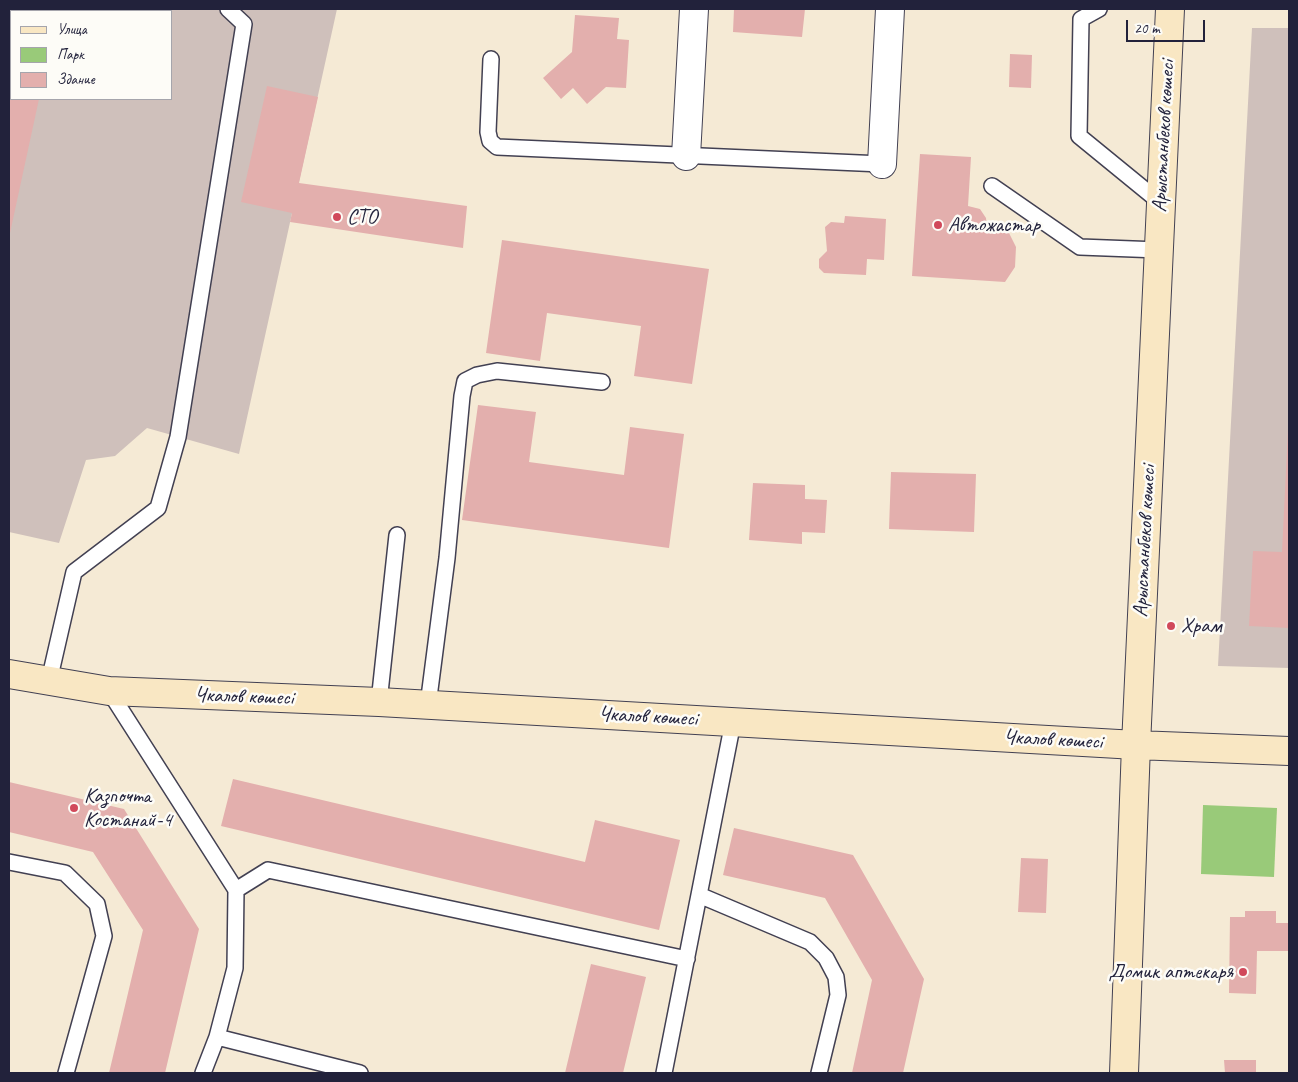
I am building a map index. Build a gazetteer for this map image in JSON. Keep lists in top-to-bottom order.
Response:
{
  "streets": {
    "street": ["Арыстанбеков көшесі", "Чкалов көшесі"]
  },
  "crossings": [
    ["Арыстанбеков көшесі", "Чкалов көшесі"]
  ],
  "places": [
    "СТО",
    "Автожастар",
    "Храм",
    "Казпочта Костанай-4",
    "Домик аптекаря"
  ],
  "legend": ["Улица", "Парк", "Здание"],
  "scale_bar": "20 m"
}
